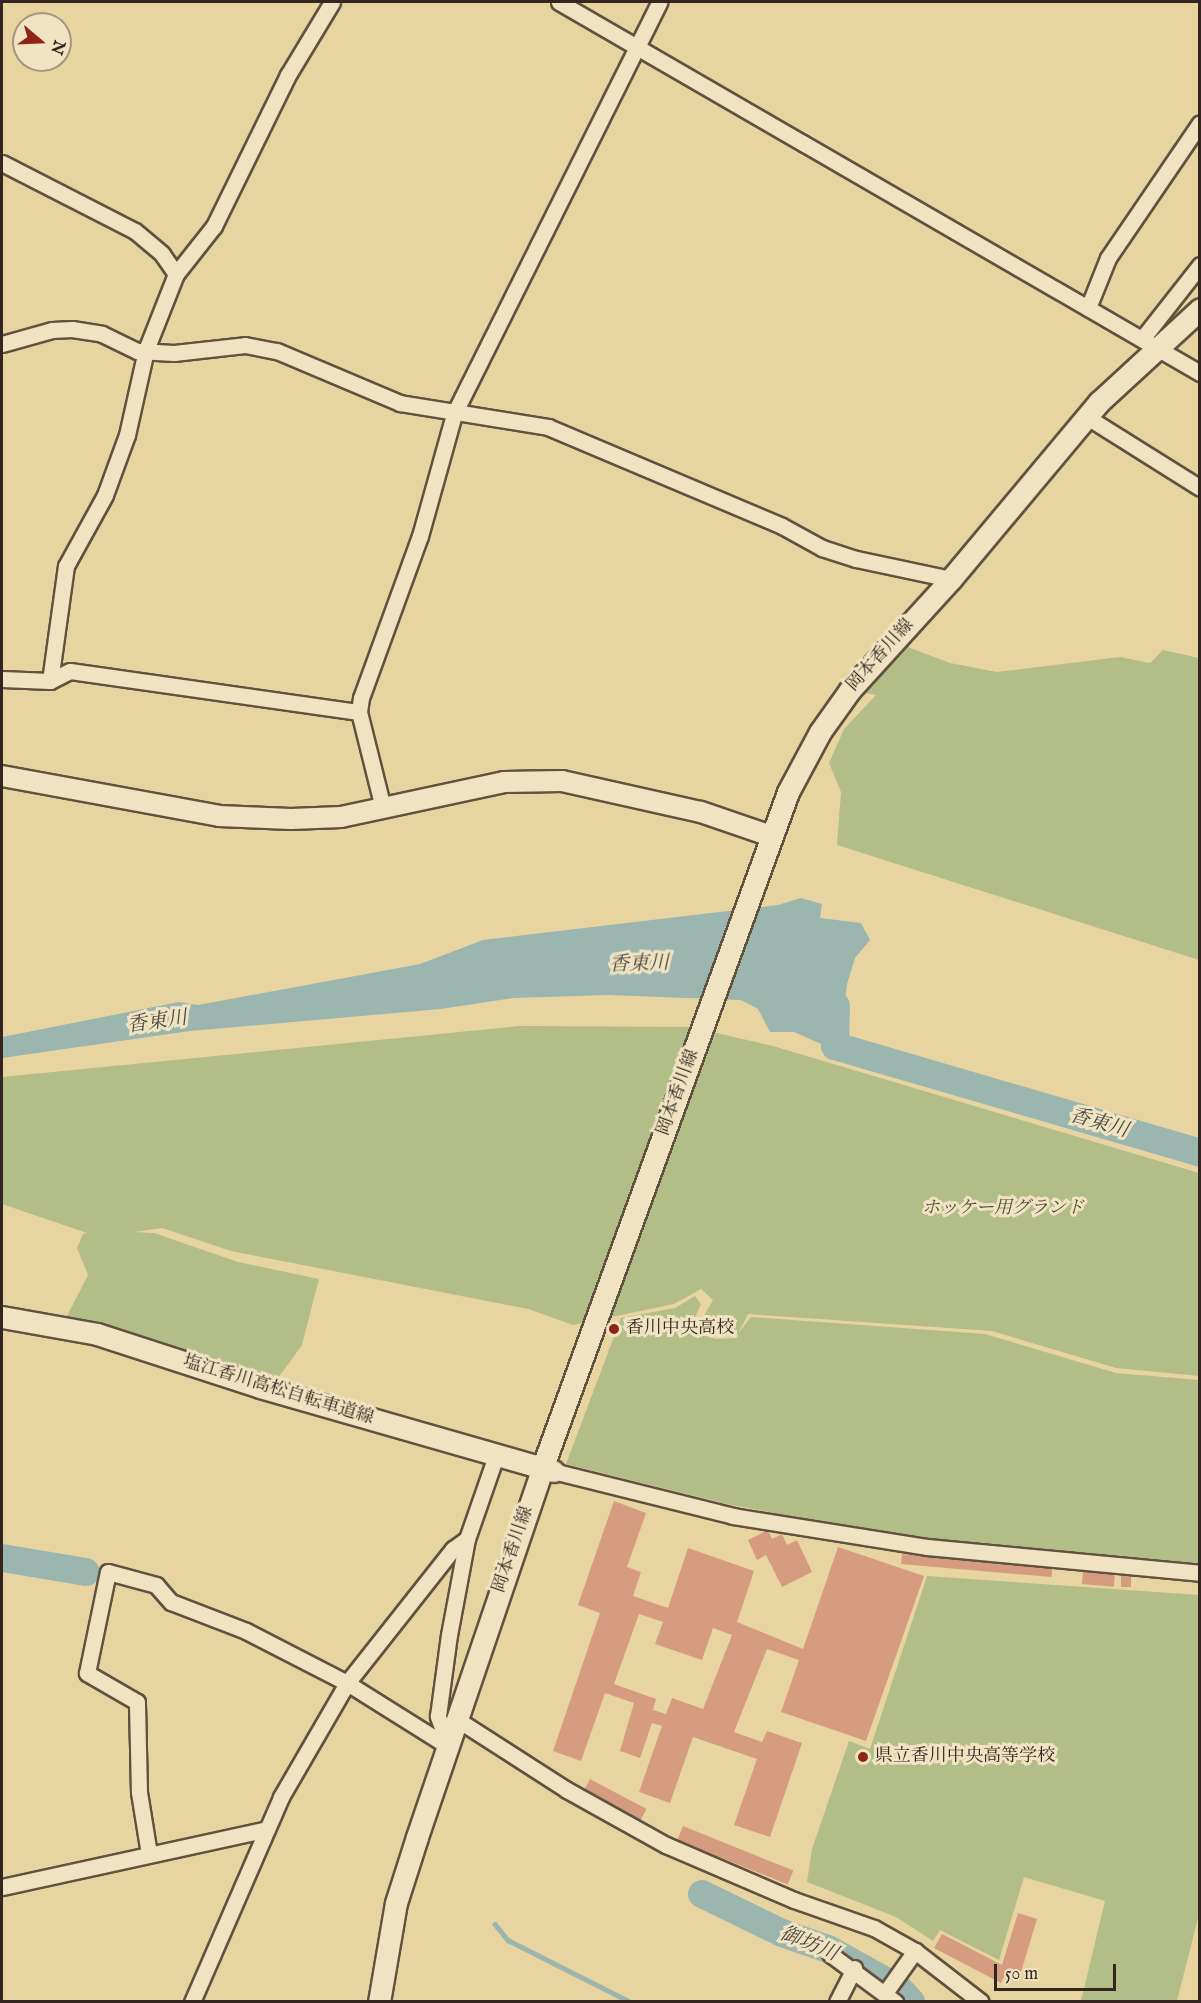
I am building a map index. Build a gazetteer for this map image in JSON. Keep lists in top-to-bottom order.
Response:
{
  "streets": {
    "main road": ["岡本香川線", "塩江香川高松自転車道線"]
  },
  "crossings": [
    ["岡本香川線", "塩江香川高松自転車道線"]
  ],
  "water": ["香東川", "御坊川"],
  "parks": ["ホッケー用グランド"],
  "places": ["香川中央高校", "県立香川中央高等学校"],
  "scale_bar": "50 m",
  "north": "right"
}
